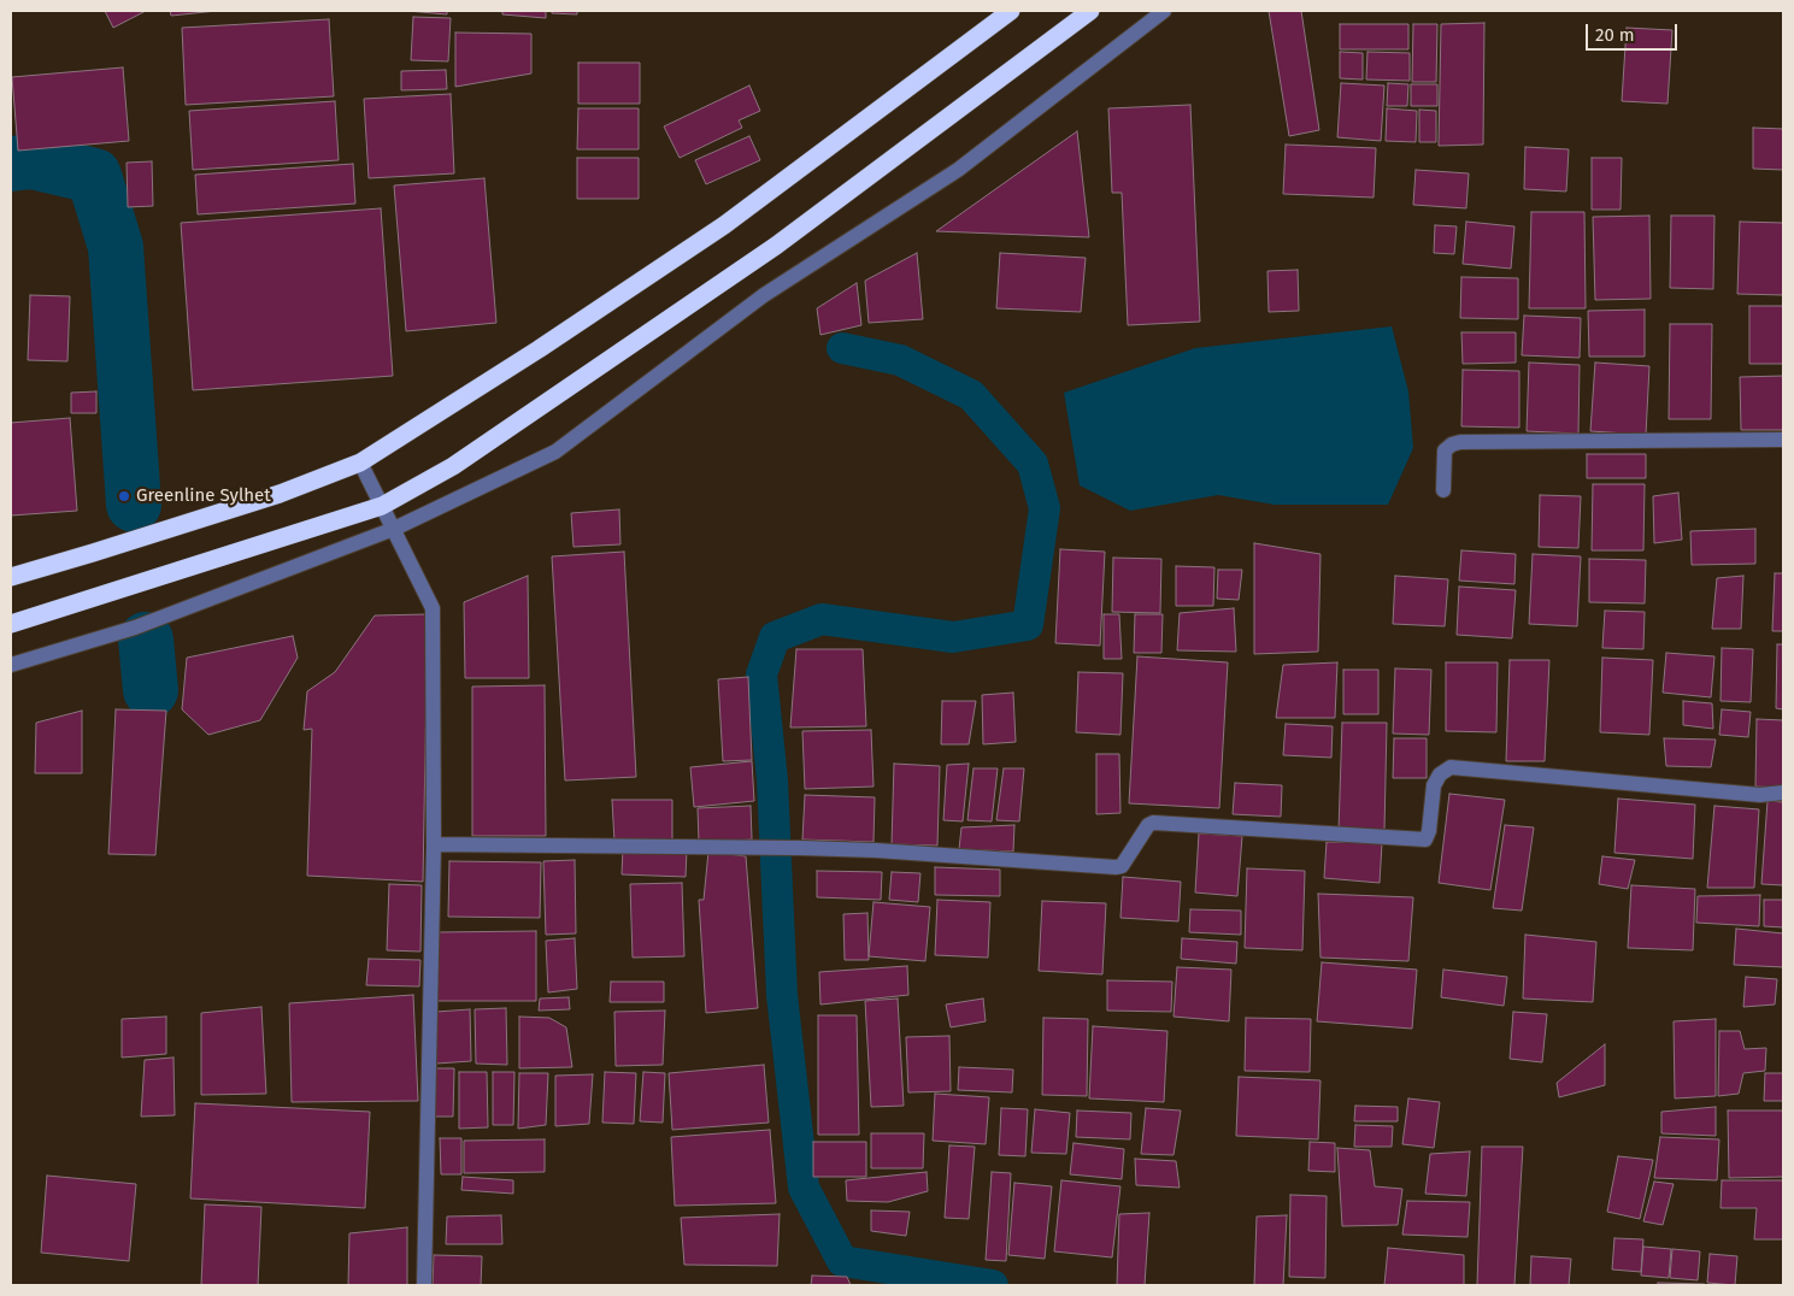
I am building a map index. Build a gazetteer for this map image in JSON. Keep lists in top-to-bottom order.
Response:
{
  "places": ["Greenline Sylhet"],
  "scale_bar": "20 m"
}
